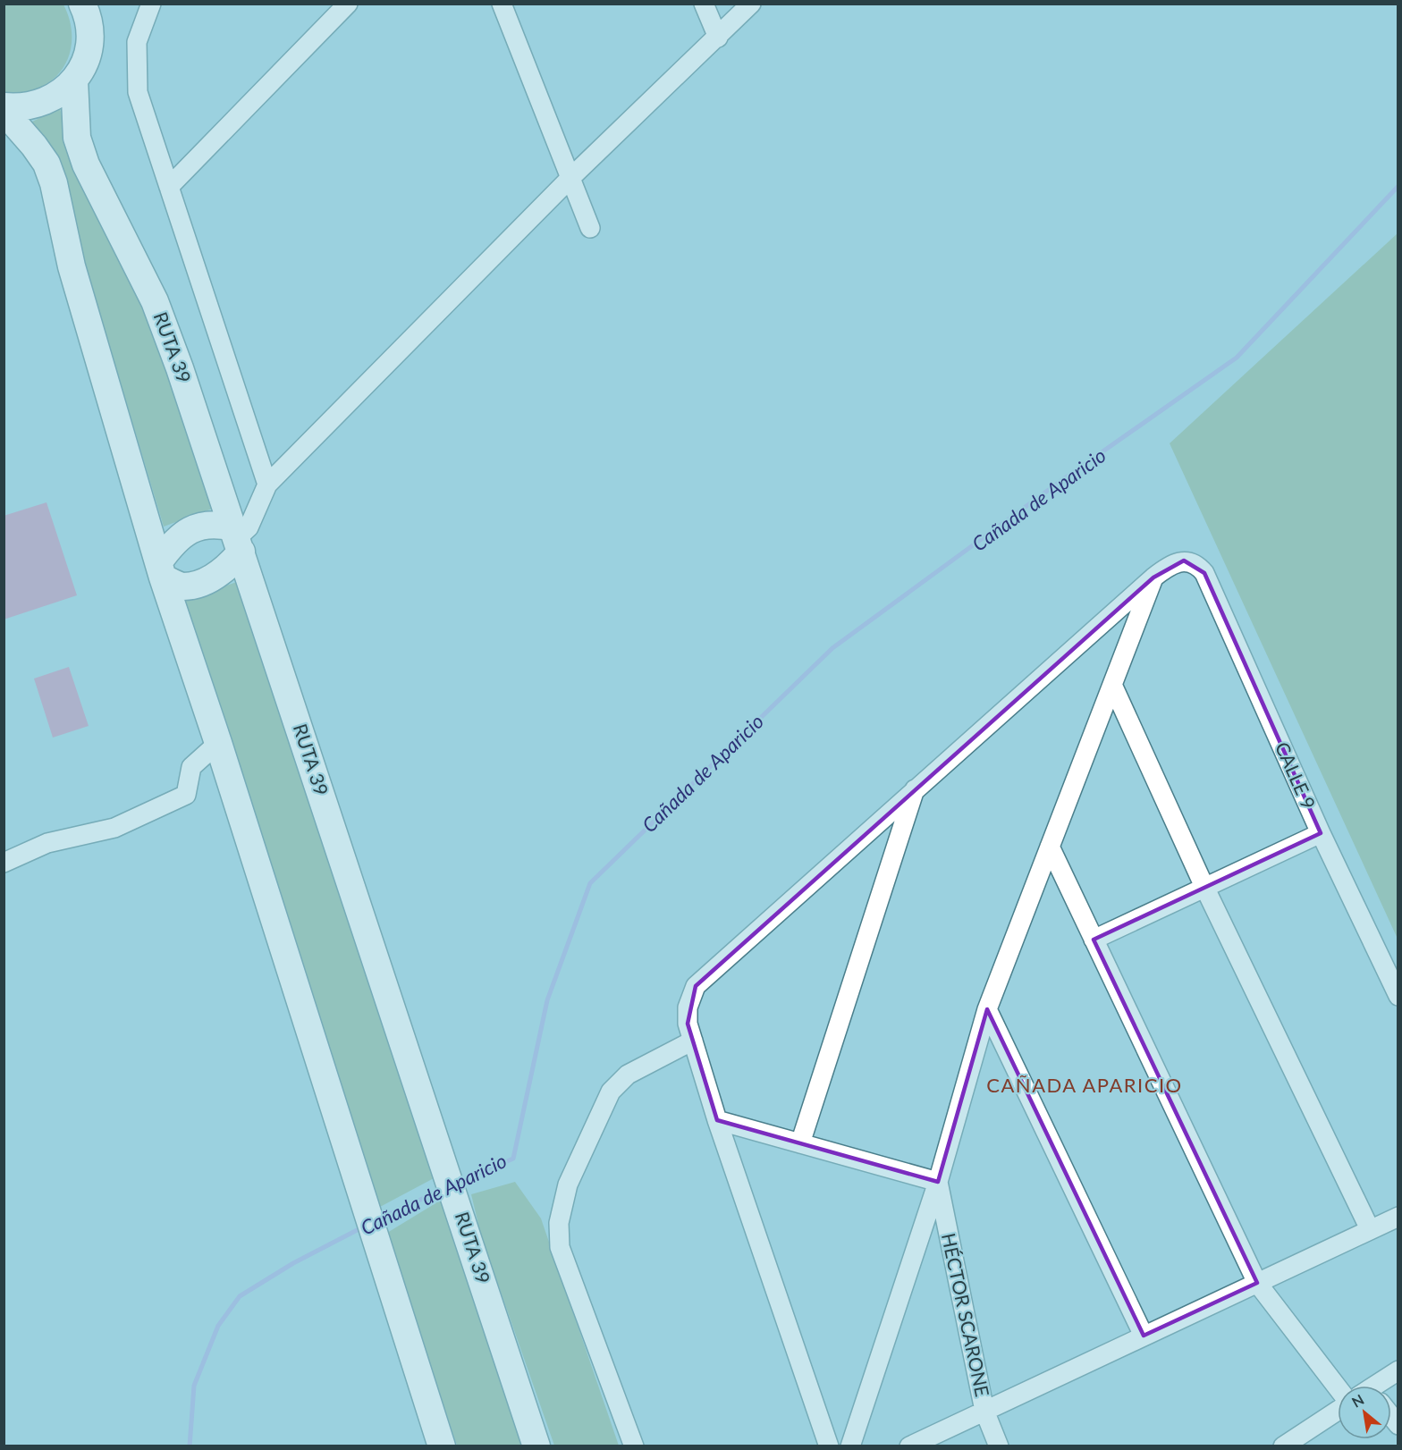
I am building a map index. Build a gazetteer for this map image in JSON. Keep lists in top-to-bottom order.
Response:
{
  "streets": {
    "main road": ["RUTA 39"],
    "street": ["CALLE 9", "HÉCTOR SCARONE"]
  },
  "districts": ["CAÑADA APARICIO"],
  "water": ["Cañada de Aparicio"],
  "north": "top left"
}
